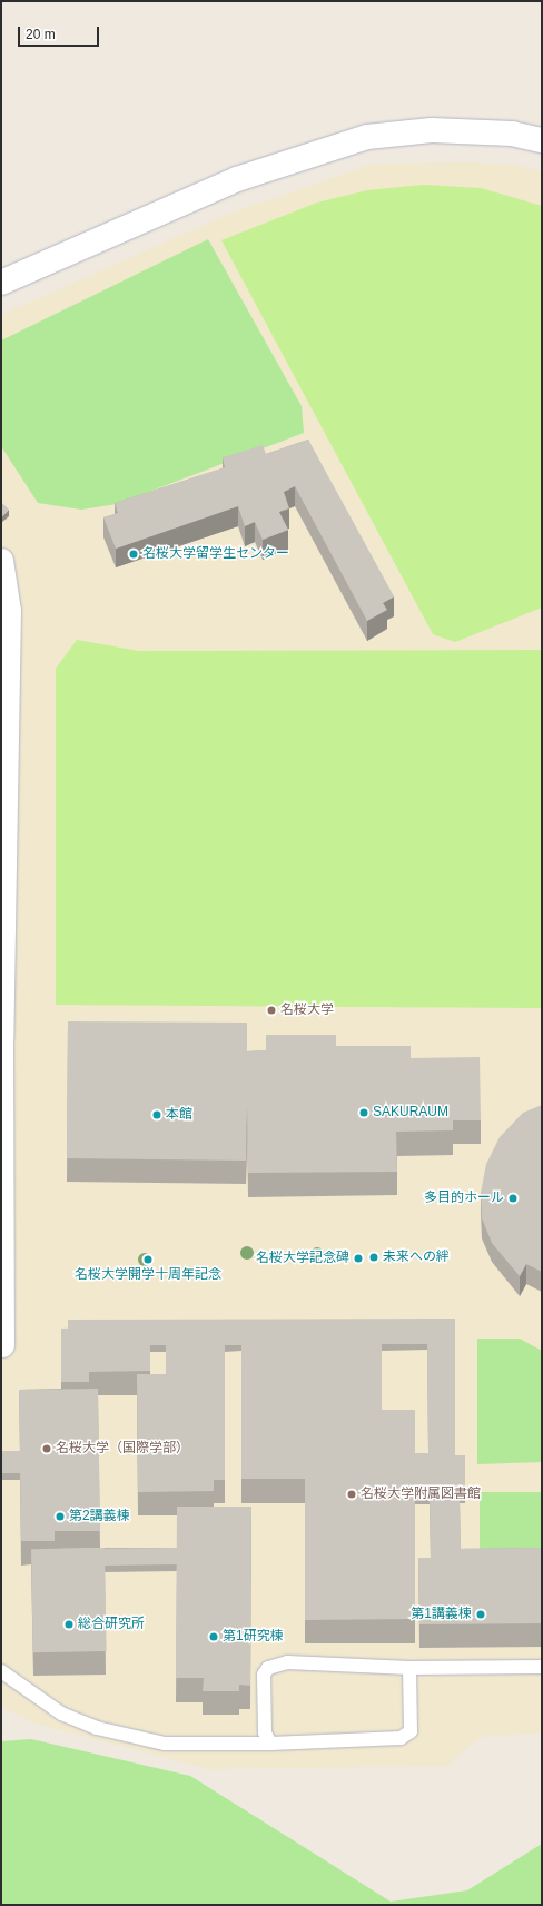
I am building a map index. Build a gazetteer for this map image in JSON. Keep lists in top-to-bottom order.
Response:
{
  "places": [
    "名桜大学留学生センター",
    "名桜大学",
    "SAKURAUM",
    "本館",
    "多目的ホール",
    "未来への絆",
    "名桜大学記念碑",
    "名桜大学開学十周年記念",
    "名桜大学（国際学部）",
    "名桜大学附属図書館",
    "第2講義棟",
    "第1講義棟",
    "総合研究所",
    "第1研究棟"
  ],
  "scale_bar": "20 m"
}
